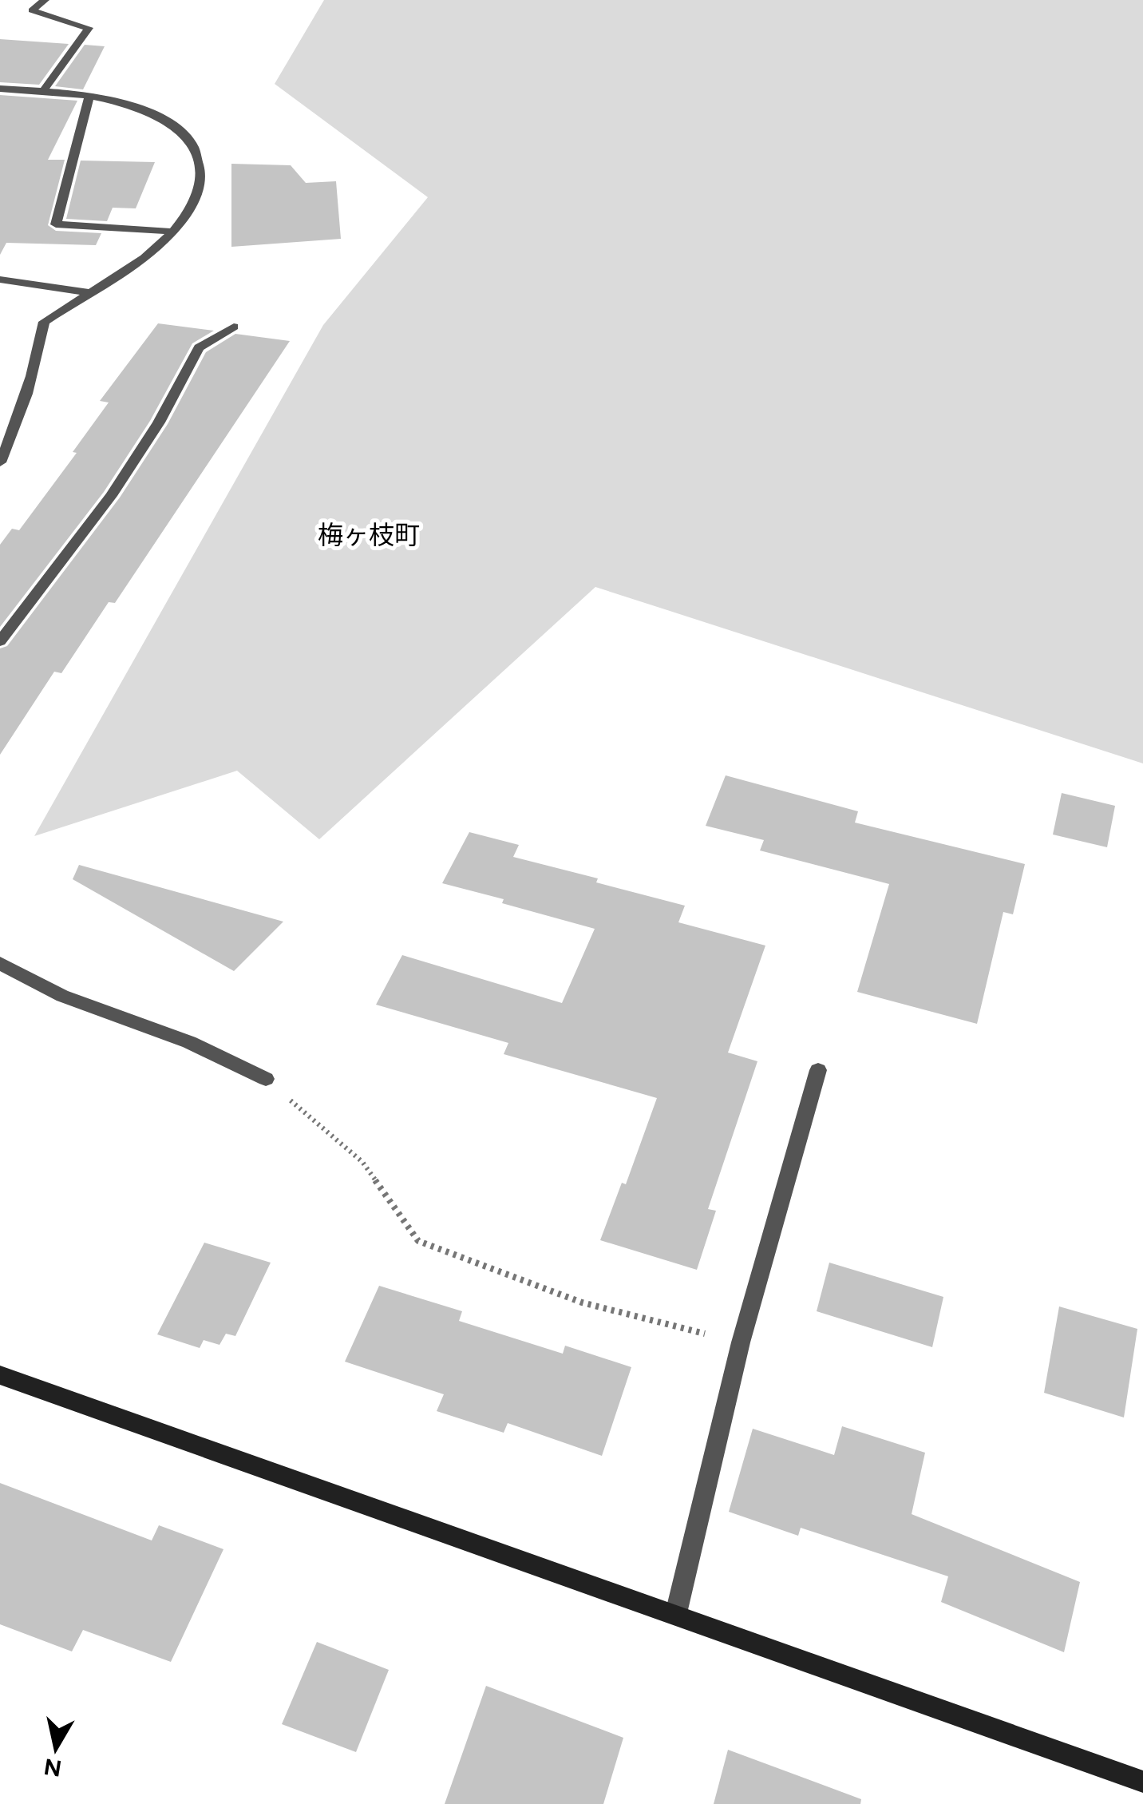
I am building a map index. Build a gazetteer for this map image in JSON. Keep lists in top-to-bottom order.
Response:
{
  "districts": ["梅ヶ枝町"],
  "north": "bottom"
}
